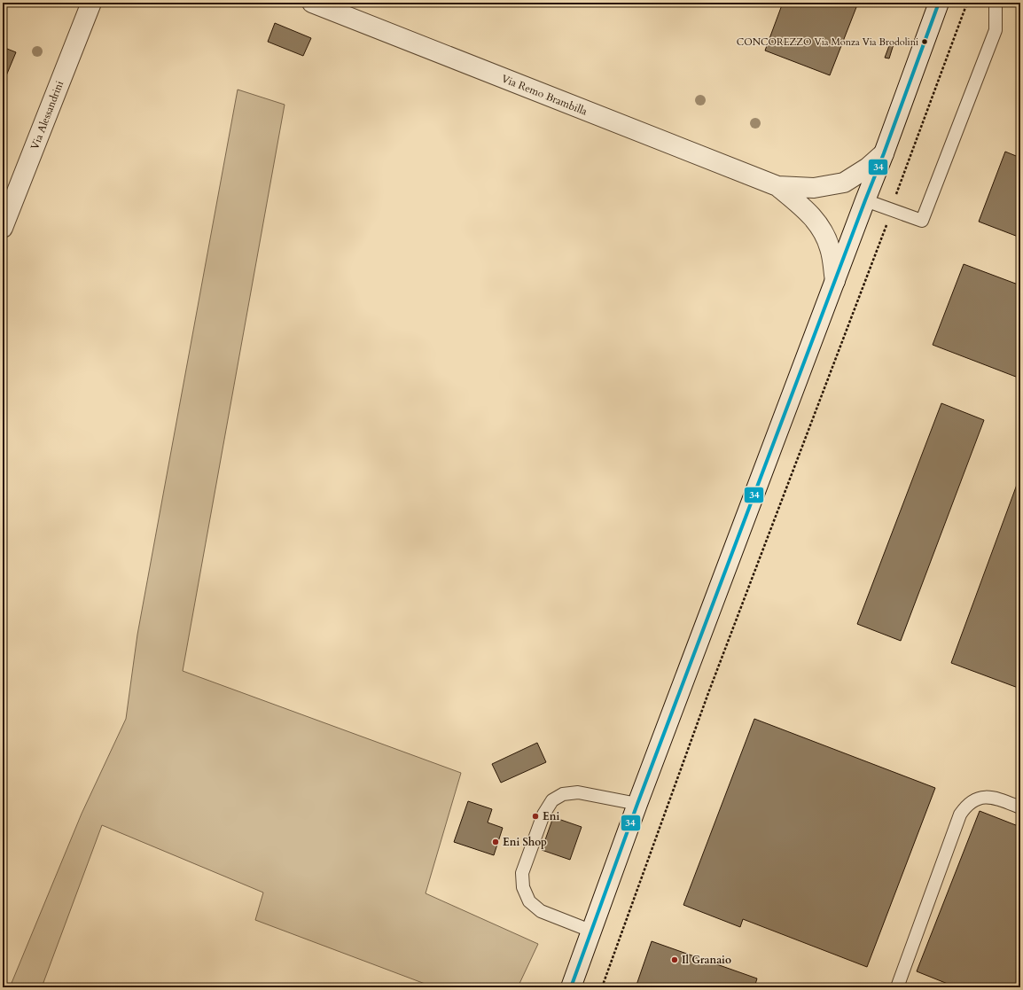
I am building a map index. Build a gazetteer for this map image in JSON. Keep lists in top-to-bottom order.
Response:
{
  "streets": {
    "main road": ["Via Remo Brambilla", "Via Alessandrini"]
  },
  "places": [
    "CONCOREZZO Via Monza Via Brodolini",
    "Eni",
    "Eni Shop",
    "Il Granaio"
  ],
  "lines": ["transit line 34"]
}
